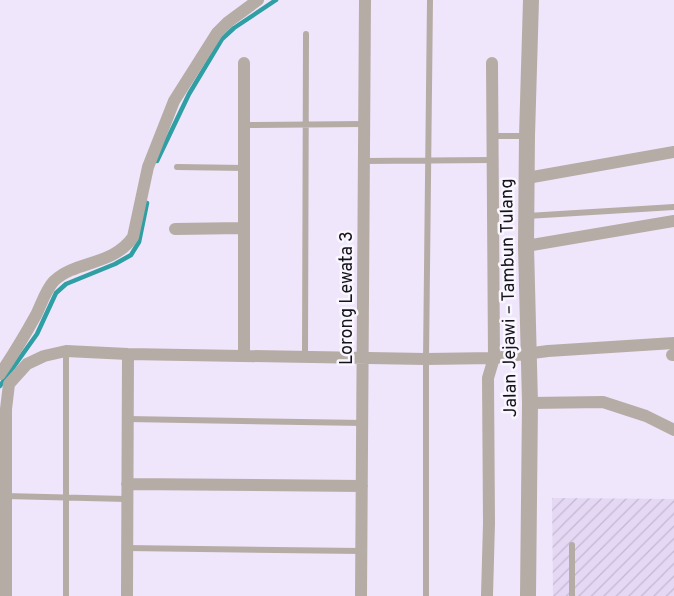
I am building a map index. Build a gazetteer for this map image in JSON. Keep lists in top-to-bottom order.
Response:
{
  "streets": {
    "street": ["Lorong Lewata 3", "Jalan Jejawi – Tambun Tulang"]
  }
}
